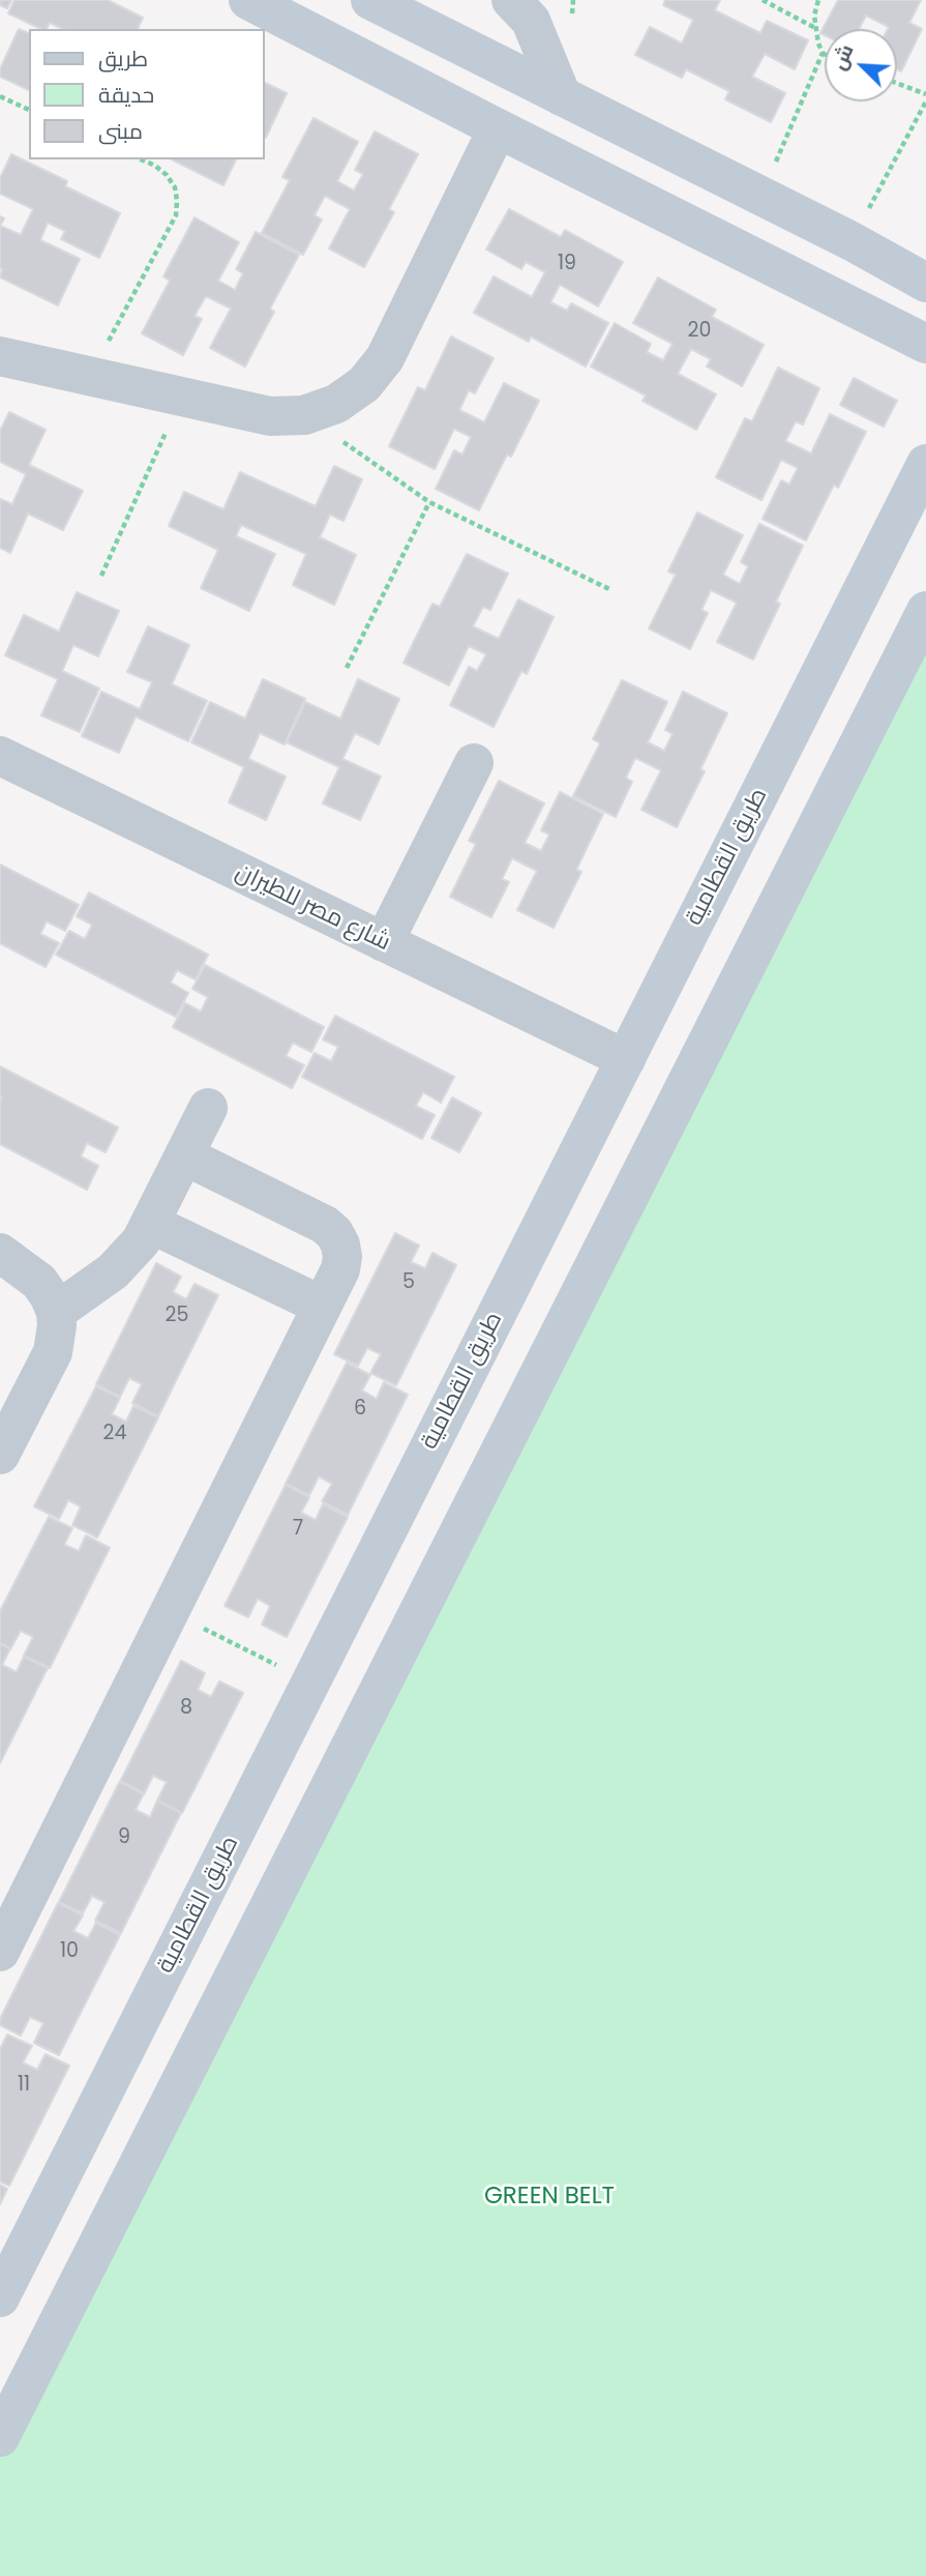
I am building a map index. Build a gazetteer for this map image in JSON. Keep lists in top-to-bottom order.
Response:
{
  "streets": {
    "street": ["طريق القطامية", "شارع مصر للطيران"]
  },
  "crossings": [
    ["طريق القطامية", "شارع مصر للطيران"]
  ],
  "parks": ["GREEN BELT"],
  "house_numbers": [
    "19",
    "20",
    "5",
    "25",
    "6",
    "24",
    "7",
    "8",
    "9",
    "10",
    "11"
  ],
  "legend": ["طريق", "حديقة", "مبنى"],
  "north": "top left"
}
